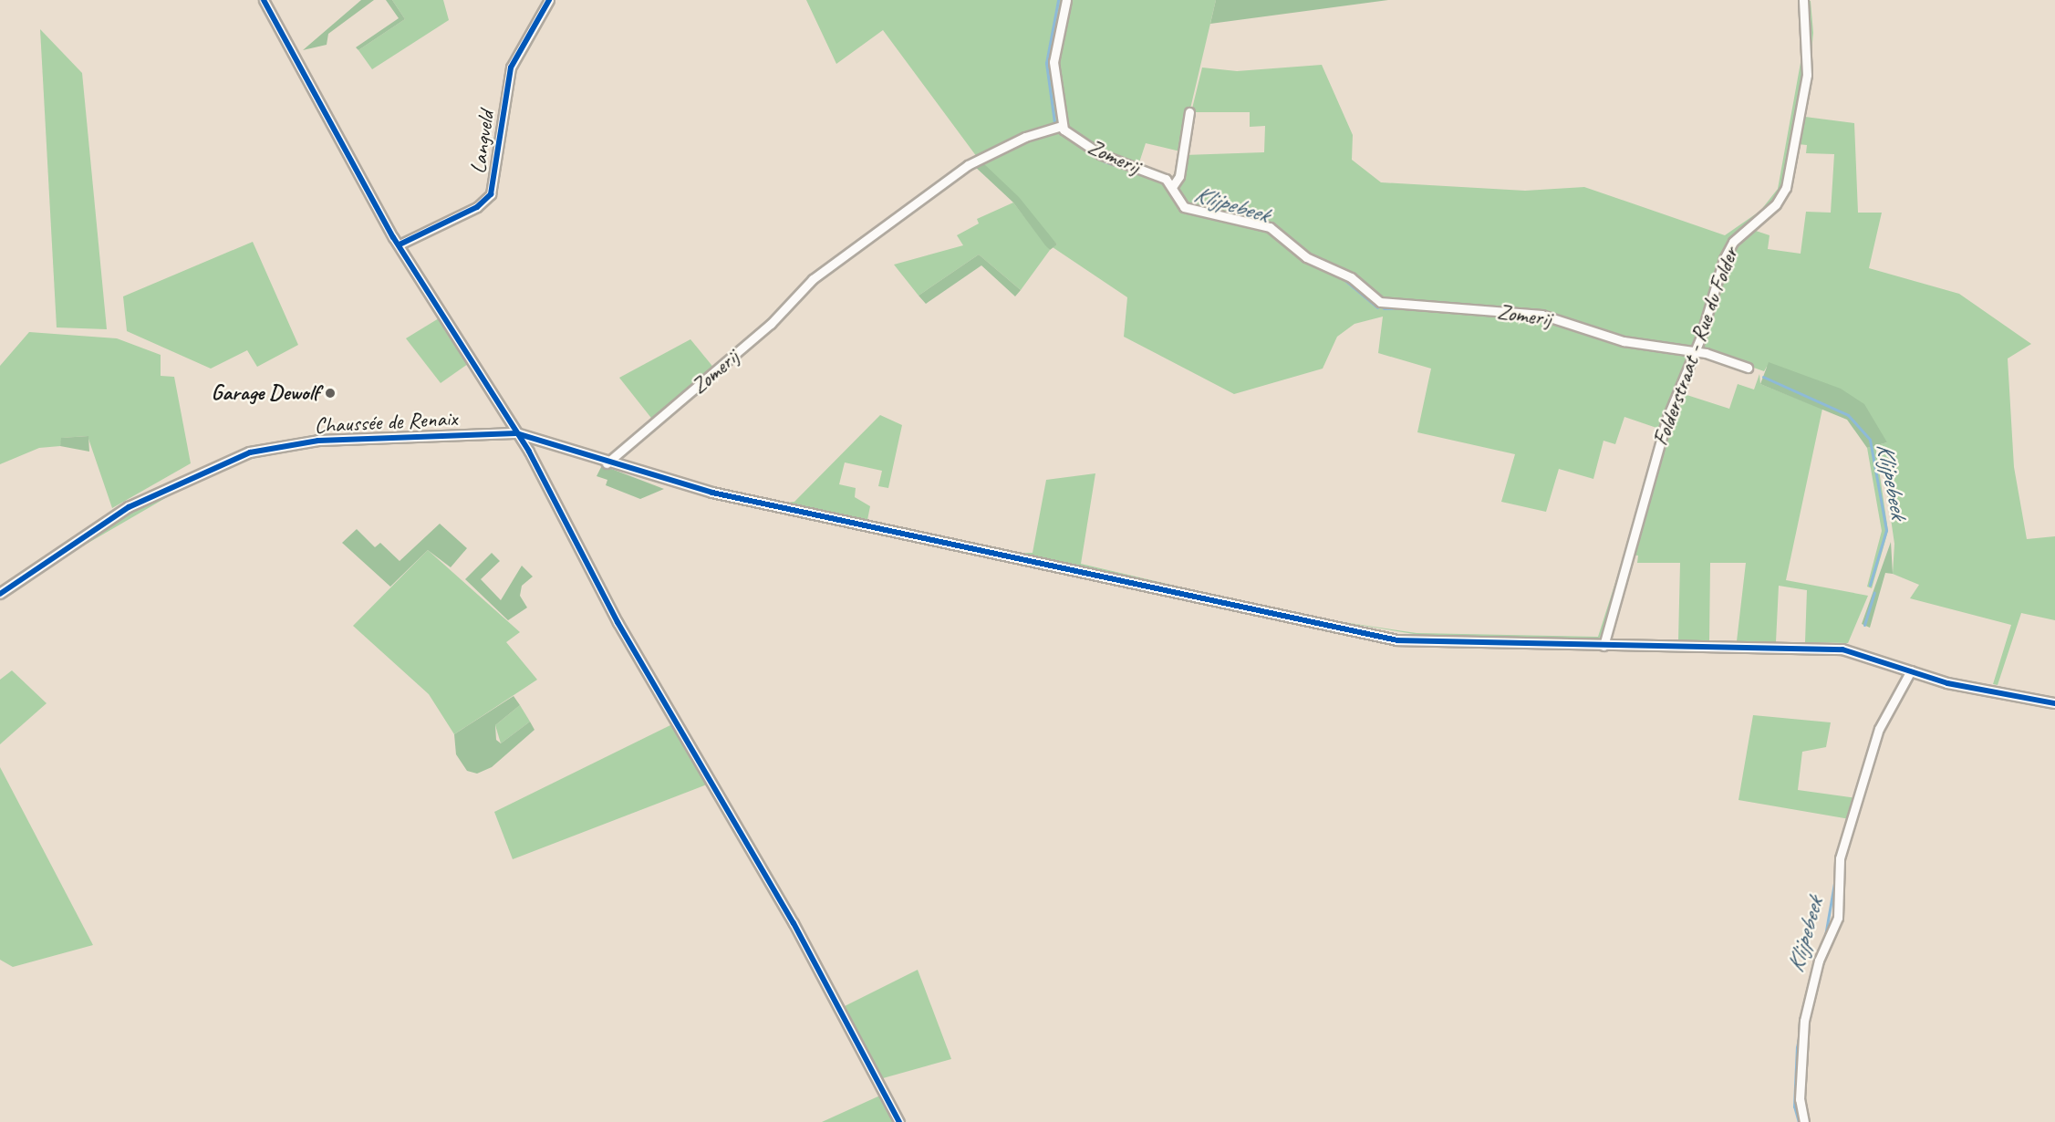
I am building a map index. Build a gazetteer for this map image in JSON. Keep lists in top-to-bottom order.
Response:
{
  "streets": {
    "street": [
      "Langveld",
      "Zomerij",
      "Folderstraat - Rue du Folder",
      "Chaussée de Renaix"
    ]
  },
  "crossings": [
    ["Zomerij", "Folderstraat - Rue du Folder"],
    ["Zomerij", "Chaussée de Renaix"],
    ["Folderstraat - Rue du Folder", "Chaussée de Renaix"]
  ],
  "water": ["Klijpebeek"],
  "places": ["Garage Dewolf"]
}
